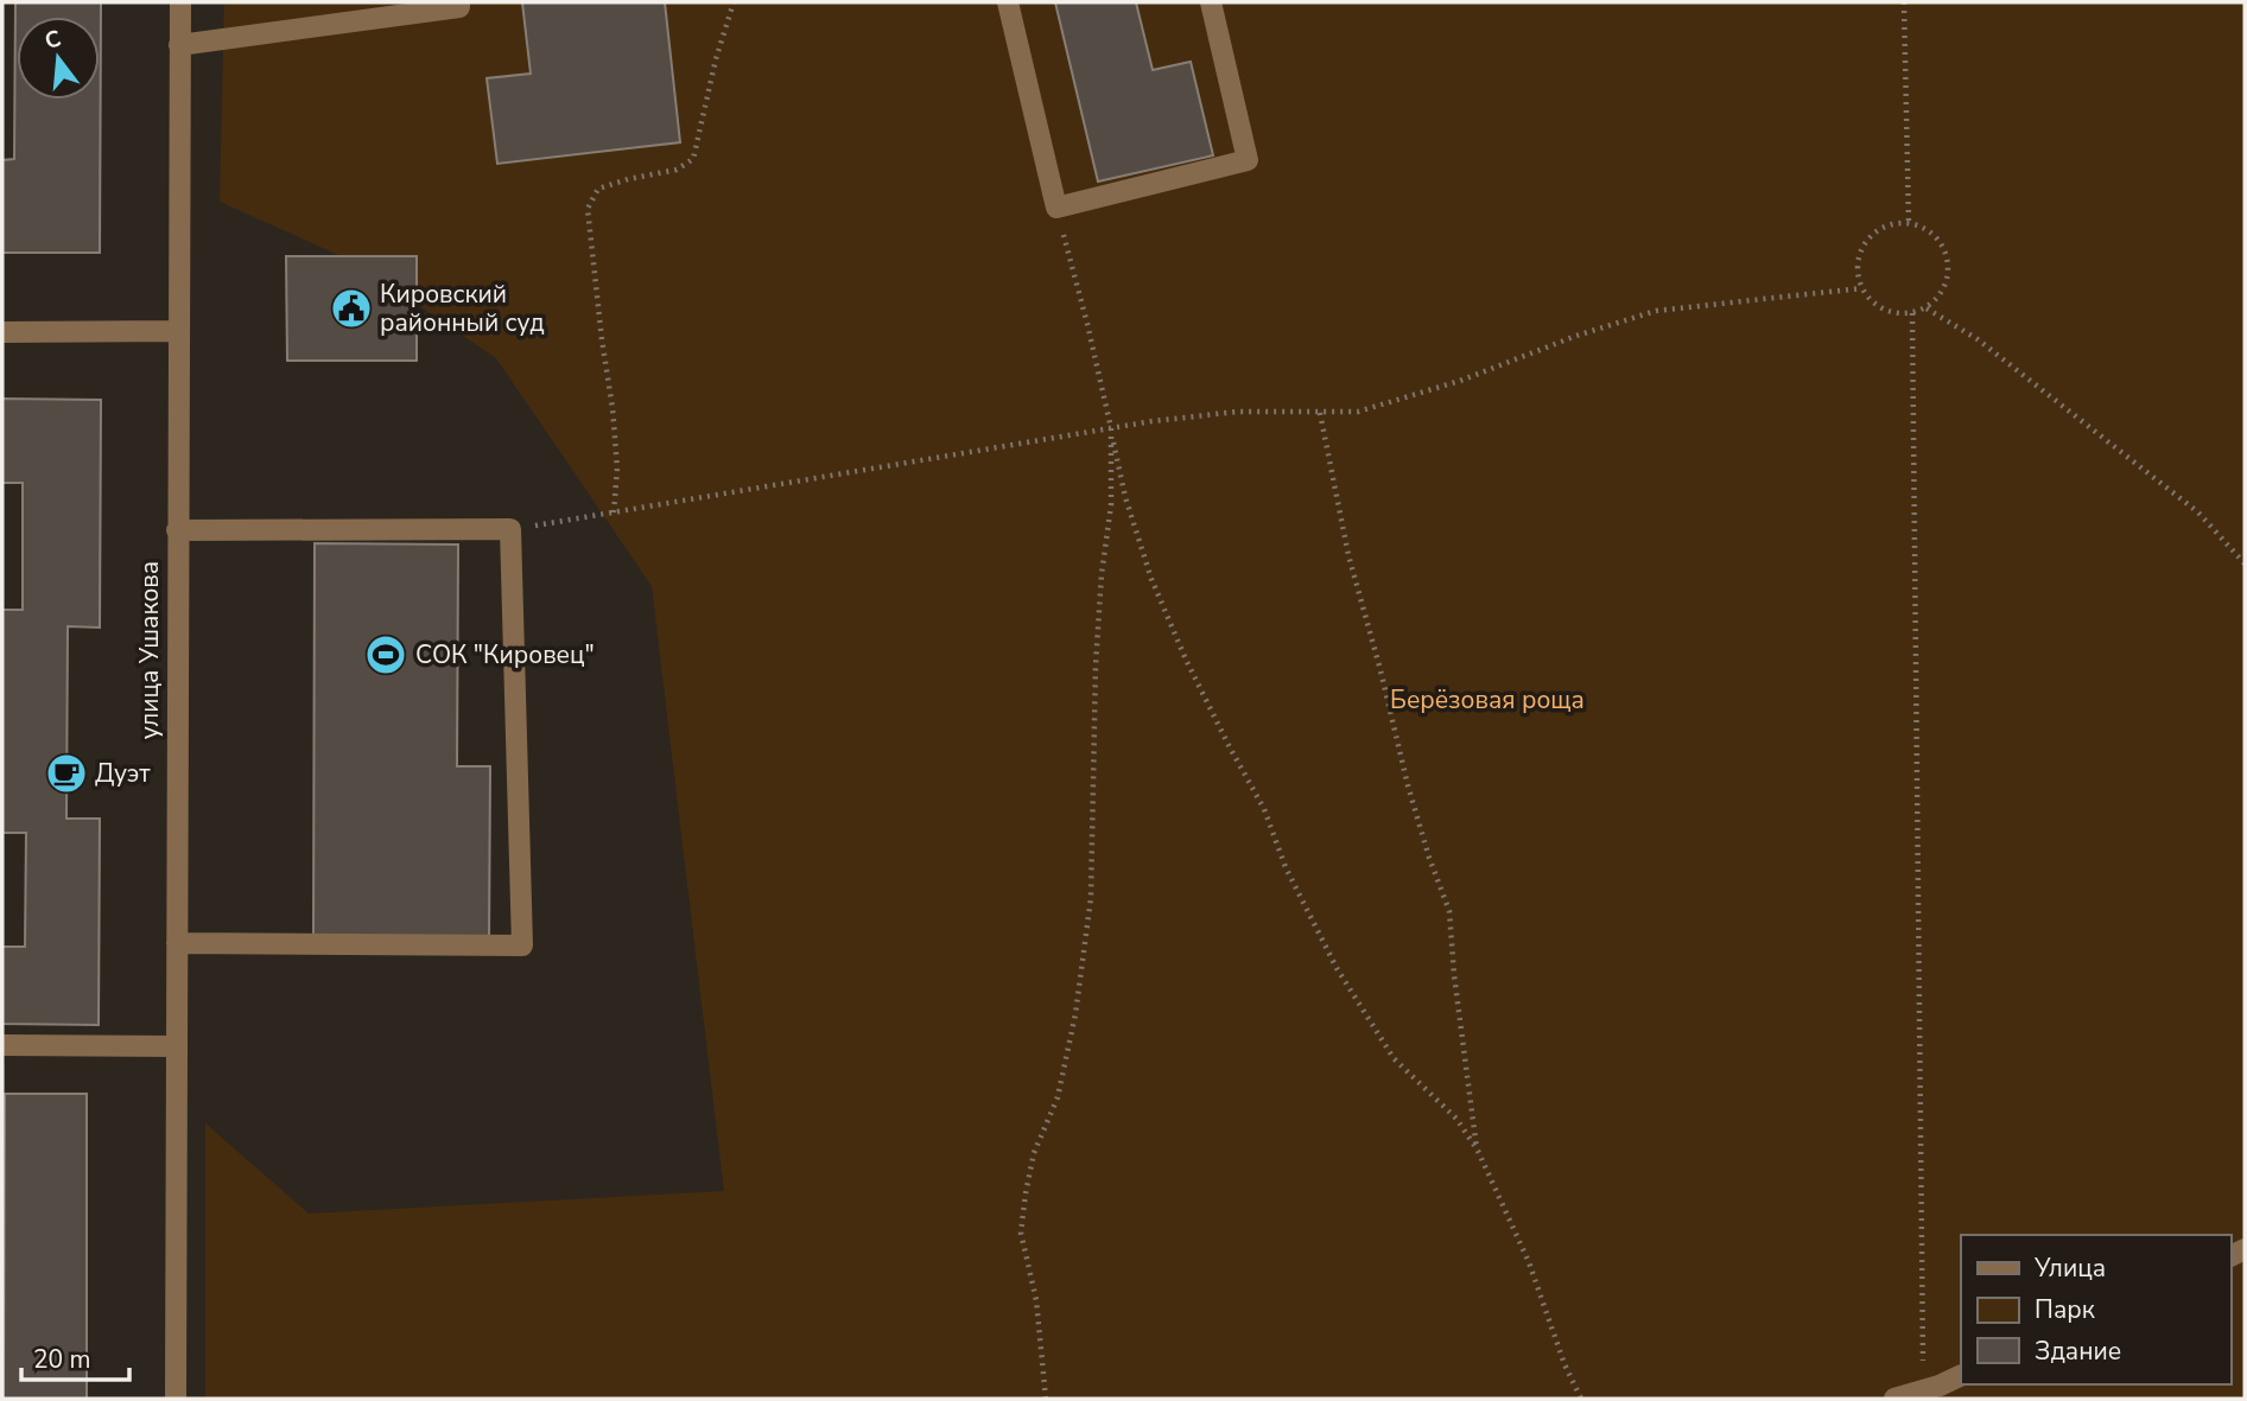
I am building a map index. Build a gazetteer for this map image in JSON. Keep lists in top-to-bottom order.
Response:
{
  "streets": {
    "street": ["улица Ушакова"]
  },
  "parks": ["Берёзовая роща"],
  "places": {
    "public building": ["Кировский районный суд"],
    "sports": ["СОК \"Кировец\""],
    "cafe": ["Дуэт"]
  },
  "legend": ["Улица", "Парк", "Здание"],
  "scale_bar": "20 m",
  "north": "top"
}
